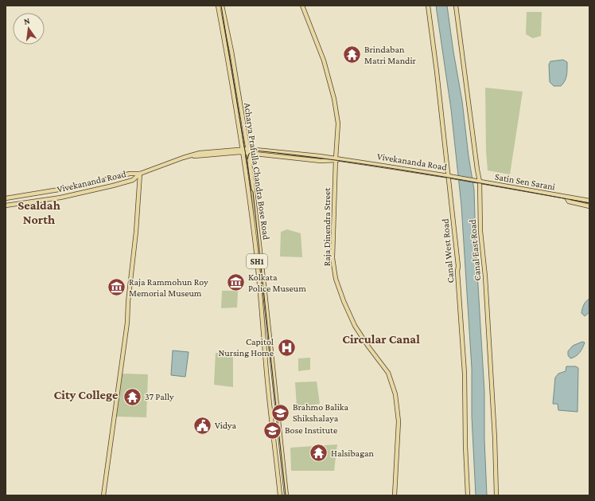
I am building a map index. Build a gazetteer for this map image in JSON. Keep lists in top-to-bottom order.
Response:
{
  "streets": {
    "main road": [
      "Vivekananda Road",
      "Acharya Prafulla Chandra Bose Road",
      "Satin Sen Sarani",
      "Raja Dinendra Street",
      "Canal East Road",
      "Canal West Road",
      "SH1"
    ]
  },
  "crossings": [
    ["Vivekananda Road", "Acharya Prafulla Chandra Bose Road"],
    ["Vivekananda Road", "Satin Sen Sarani"],
    ["Vivekananda Road", "Raja Dinendra Street"],
    ["Vivekananda Road", "Canal East Road"],
    ["Vivekananda Road", "Canal West Road"],
    ["Satin Sen Sarani", "Canal East Road"]
  ],
  "districts": ["Sealdah North", "Circular Canal", "City College"],
  "places": {
    "temple": ["Brindaban Matri Mandir", "37 Pally", "Halsibagan"],
    "museum": ["Kolkata Police Museum", "Raja Rammohun Roy Memorial Museum"],
    "hospital": ["Capitol Nursing Home"],
    "school or university": ["Brahmo Balika Shikshalaya", "Bose Institute"],
    "public building": ["Vidya"]
  },
  "north": "top"
}
